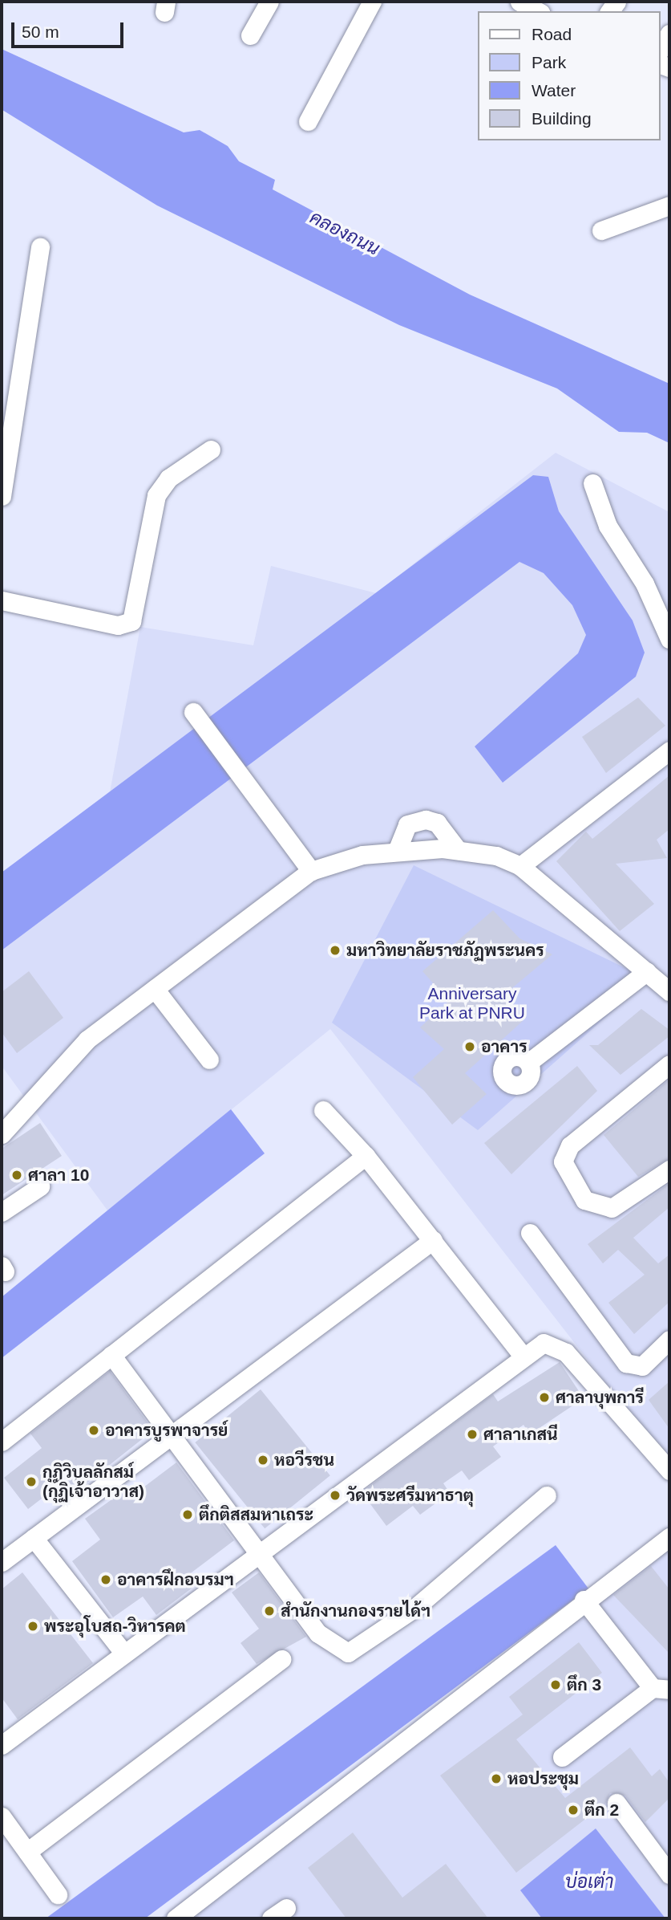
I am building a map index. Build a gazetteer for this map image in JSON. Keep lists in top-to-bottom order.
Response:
{
  "water": ["คลองถนน", "บ่อเต่า"],
  "parks": ["Anniversary Park at PNRU"],
  "places": [
    "มหาวิทยาลัยราชภัฏพระนคร",
    "อาคาร",
    "ศาลา 10",
    "ศาลาบุพการี",
    "อาคารบูรพาจารย์",
    "ศาลาเกสนี",
    "หอวีรชน",
    "กุฏิวิบูลลักสม์ (กุฏิเจ้าอาวาส)",
    "วัดพระศรีมหาธาตุ",
    "ตึกติสสมหาเถระ",
    "อาคารฝึกอบรมฯ",
    "สำนักงานกองรายได้ฯ",
    "พระอุโบสถ-วิหารคต",
    "ตึก 3",
    "หอประชุม",
    "ตึก 2"
  ],
  "legend": [
    "Road",
    "Park",
    "Water",
    "Building"
  ],
  "scale_bar": "50 m"
}
